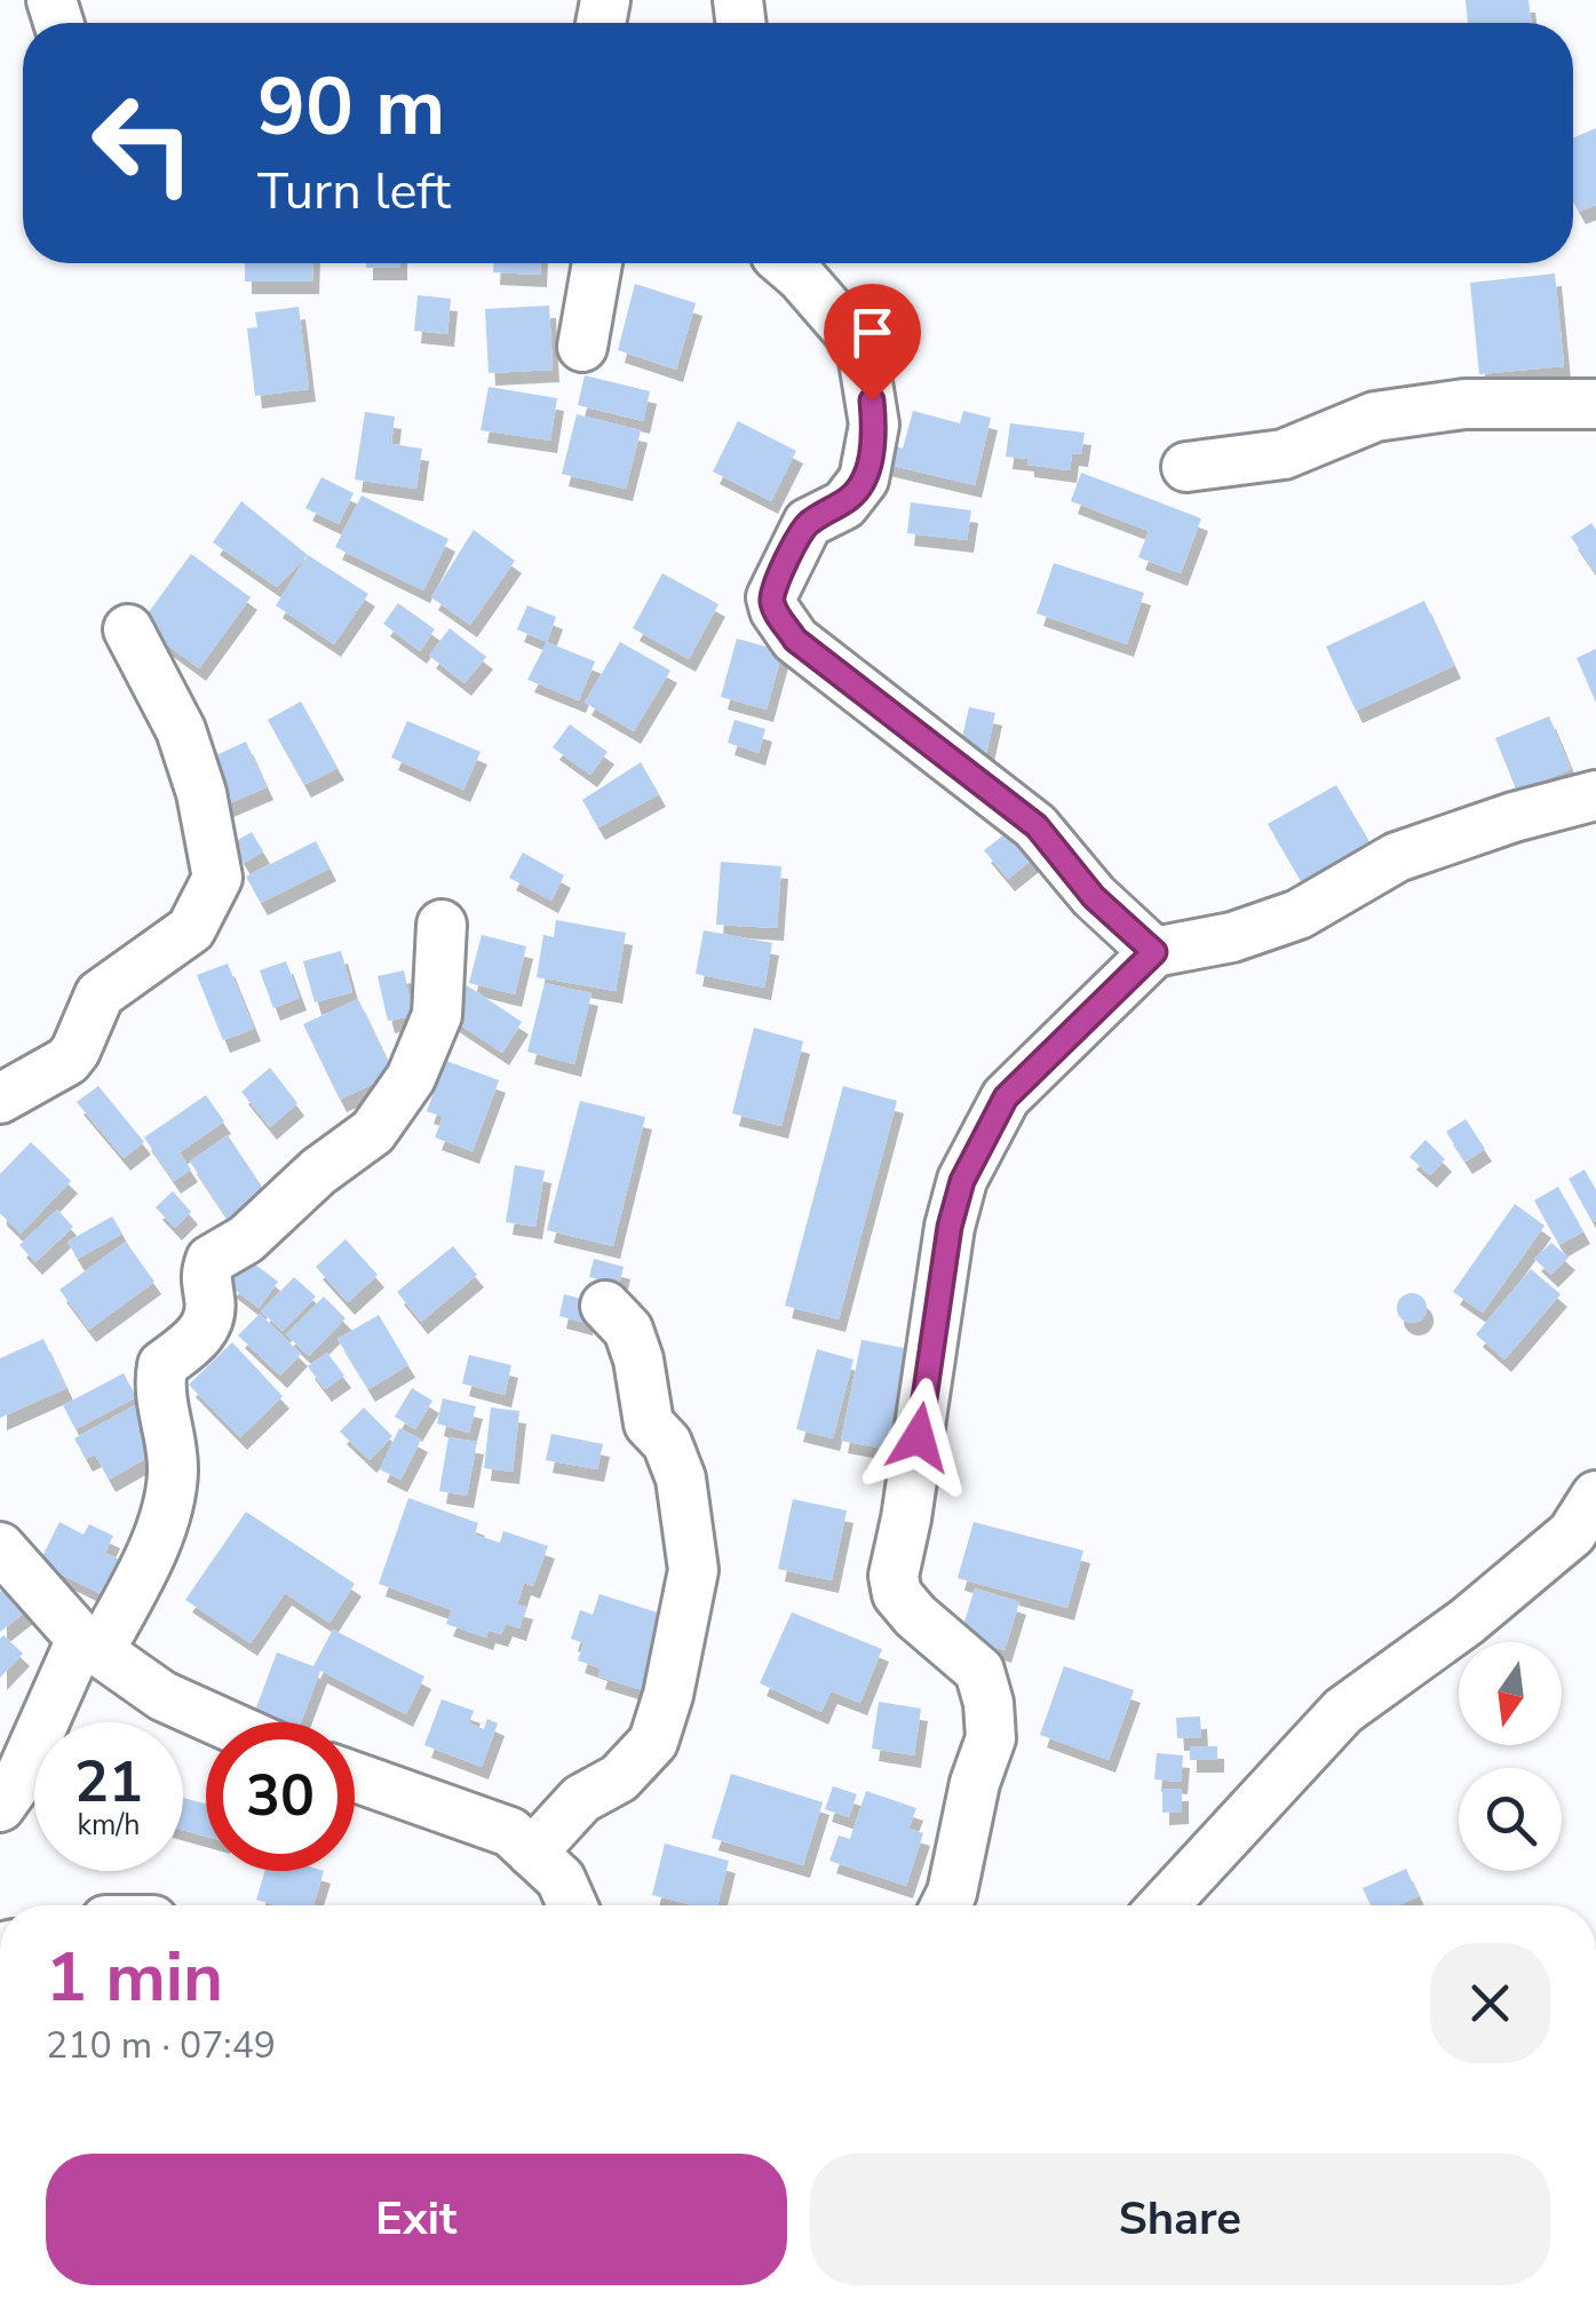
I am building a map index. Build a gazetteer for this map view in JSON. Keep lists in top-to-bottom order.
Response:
{
  "north": "bottom",
  "page": {
    "turn": ["90 m", "Turn left"],
    "speed": "21 km/h",
    "limit": "30",
    "heading": ["1 min", "210 m · 07:49"],
    "buttons": ["Exit", "Share"]
  }
}
